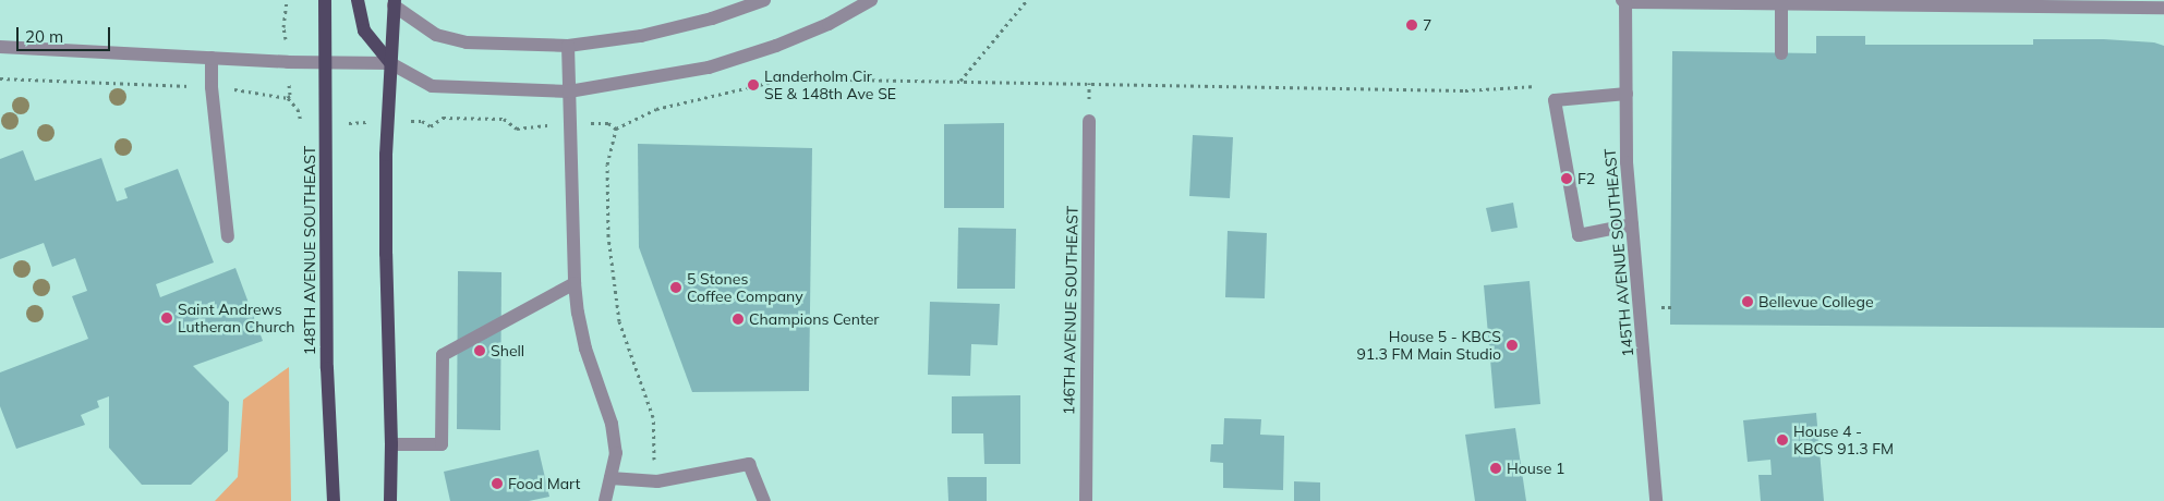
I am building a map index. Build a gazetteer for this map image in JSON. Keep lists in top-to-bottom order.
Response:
{
  "streets": {
    "main road": ["148TH AVENUE SOUTHEAST"],
    "street": ["145TH AVENUE SOUTHEAST", "146TH AVENUE SOUTHEAST"]
  },
  "places": [
    "7",
    "Landerholm Cir SE & 148th Ave SE",
    "F2",
    "5 Stones Coffee Company",
    "Bellevue College",
    "Saint Andrews Lutheran Church",
    "Champions Center",
    "House 5 - KBCS 91.3 FM Main Studio",
    "Shell",
    "House 4 - KBCS 91.3 FM",
    "House 1",
    "Food Mart"
  ],
  "scale_bar": "20 m"
}
